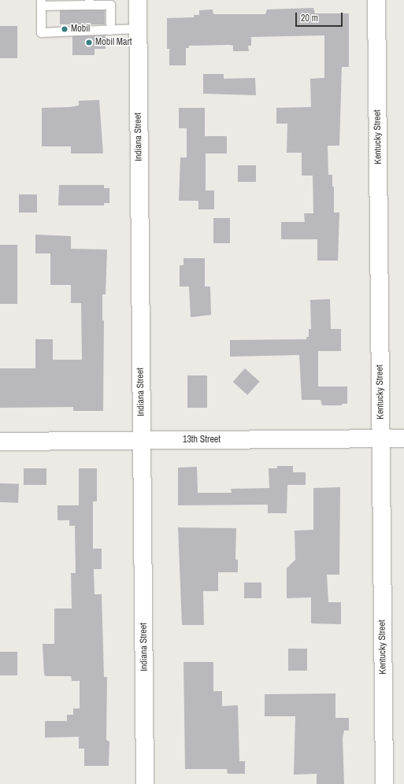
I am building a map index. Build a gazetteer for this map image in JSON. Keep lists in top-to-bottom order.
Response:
{
  "streets": {
    "street": ["Indiana Street", "Kentucky Street", "13th Street"]
  },
  "crossings": [
    ["Indiana Street", "13th Street"],
    ["Kentucky Street", "13th Street"]
  ],
  "places": ["Mobil", "Mobil Mart"],
  "scale_bar": "20 m"
}
